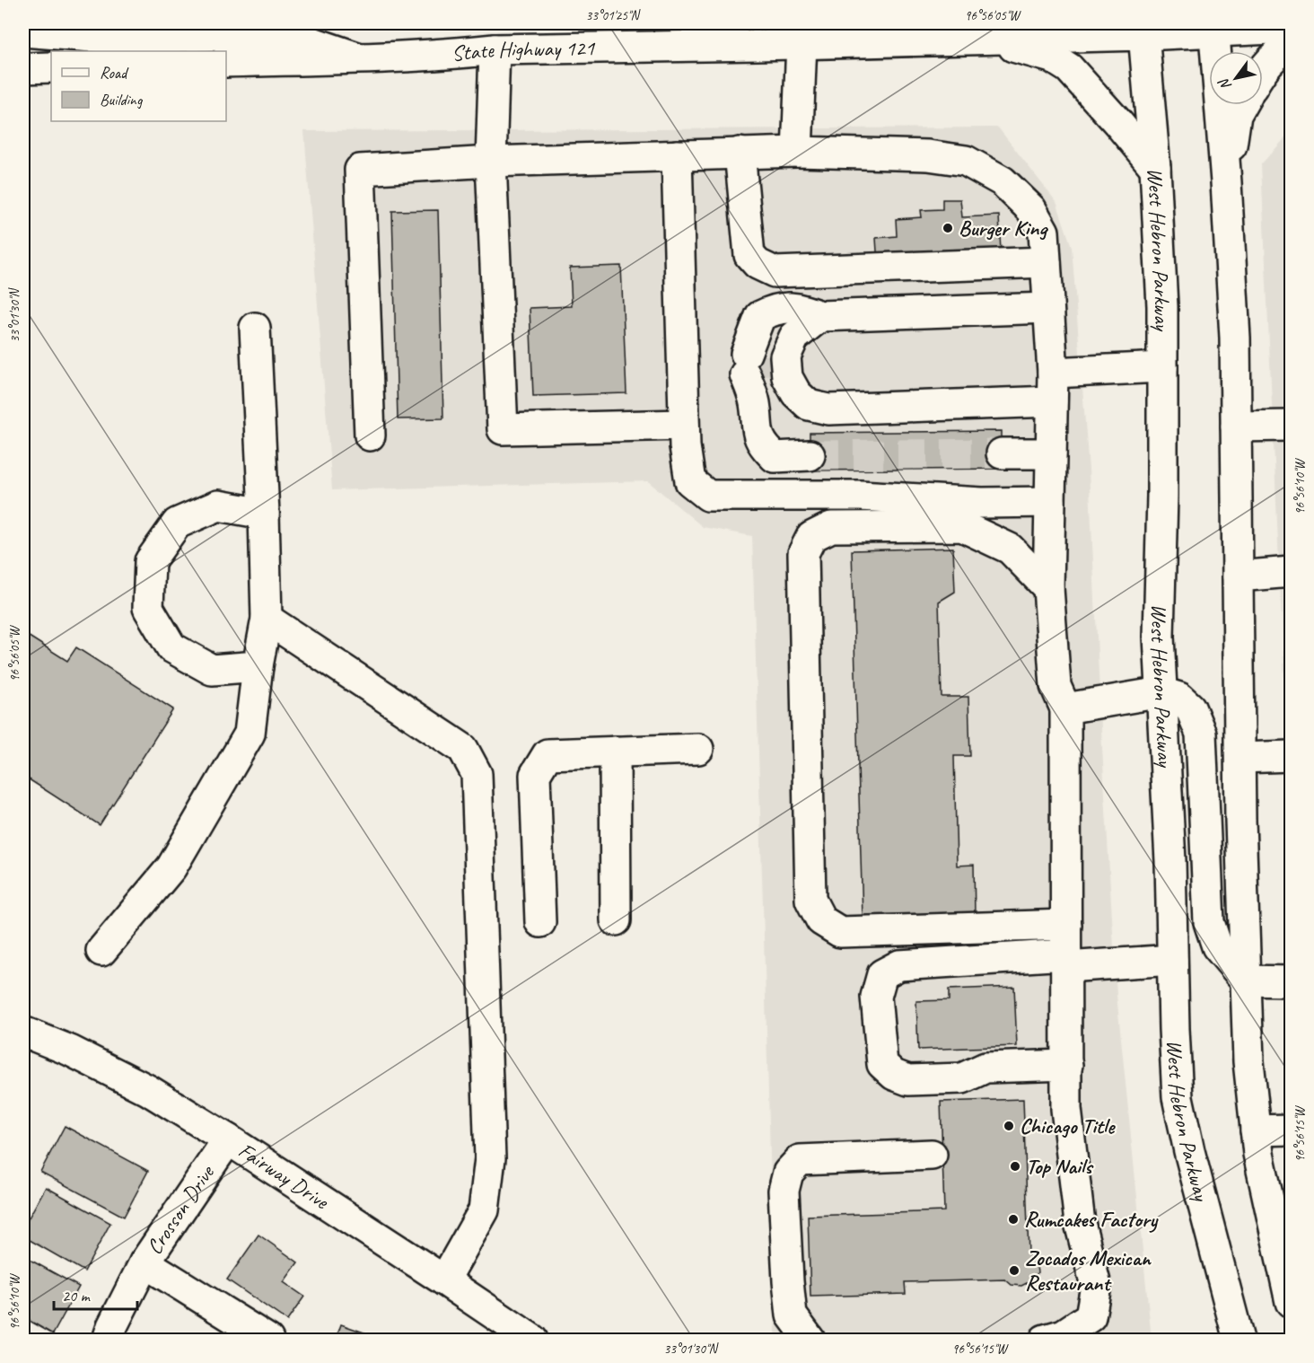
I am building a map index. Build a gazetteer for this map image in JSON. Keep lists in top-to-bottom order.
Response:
{
  "streets": {
    "main road": [
      "State Highway 121",
      "West Hebron Parkway",
      "Fairway Drive",
      "Crosson Drive"
    ]
  },
  "crossings": [
    ["State Highway 121", "West Hebron Parkway"],
    ["Fairway Drive", "Crosson Drive"]
  ],
  "places": [
    "Burger King",
    "Chicago Title",
    "Top Nails",
    "Rumcakes Factory",
    "Zocados Mexican Restaurant"
  ],
  "legend": ["Road", "Building"],
  "scale_bar": "20 m",
  "north": "bottom left",
  "coordinates": [
    "33°01'25\"N",
    "96°56'05\"W",
    "33°01'30\"N",
    "96°56'10\"W",
    "96°56'15\"W"
  ]
}
